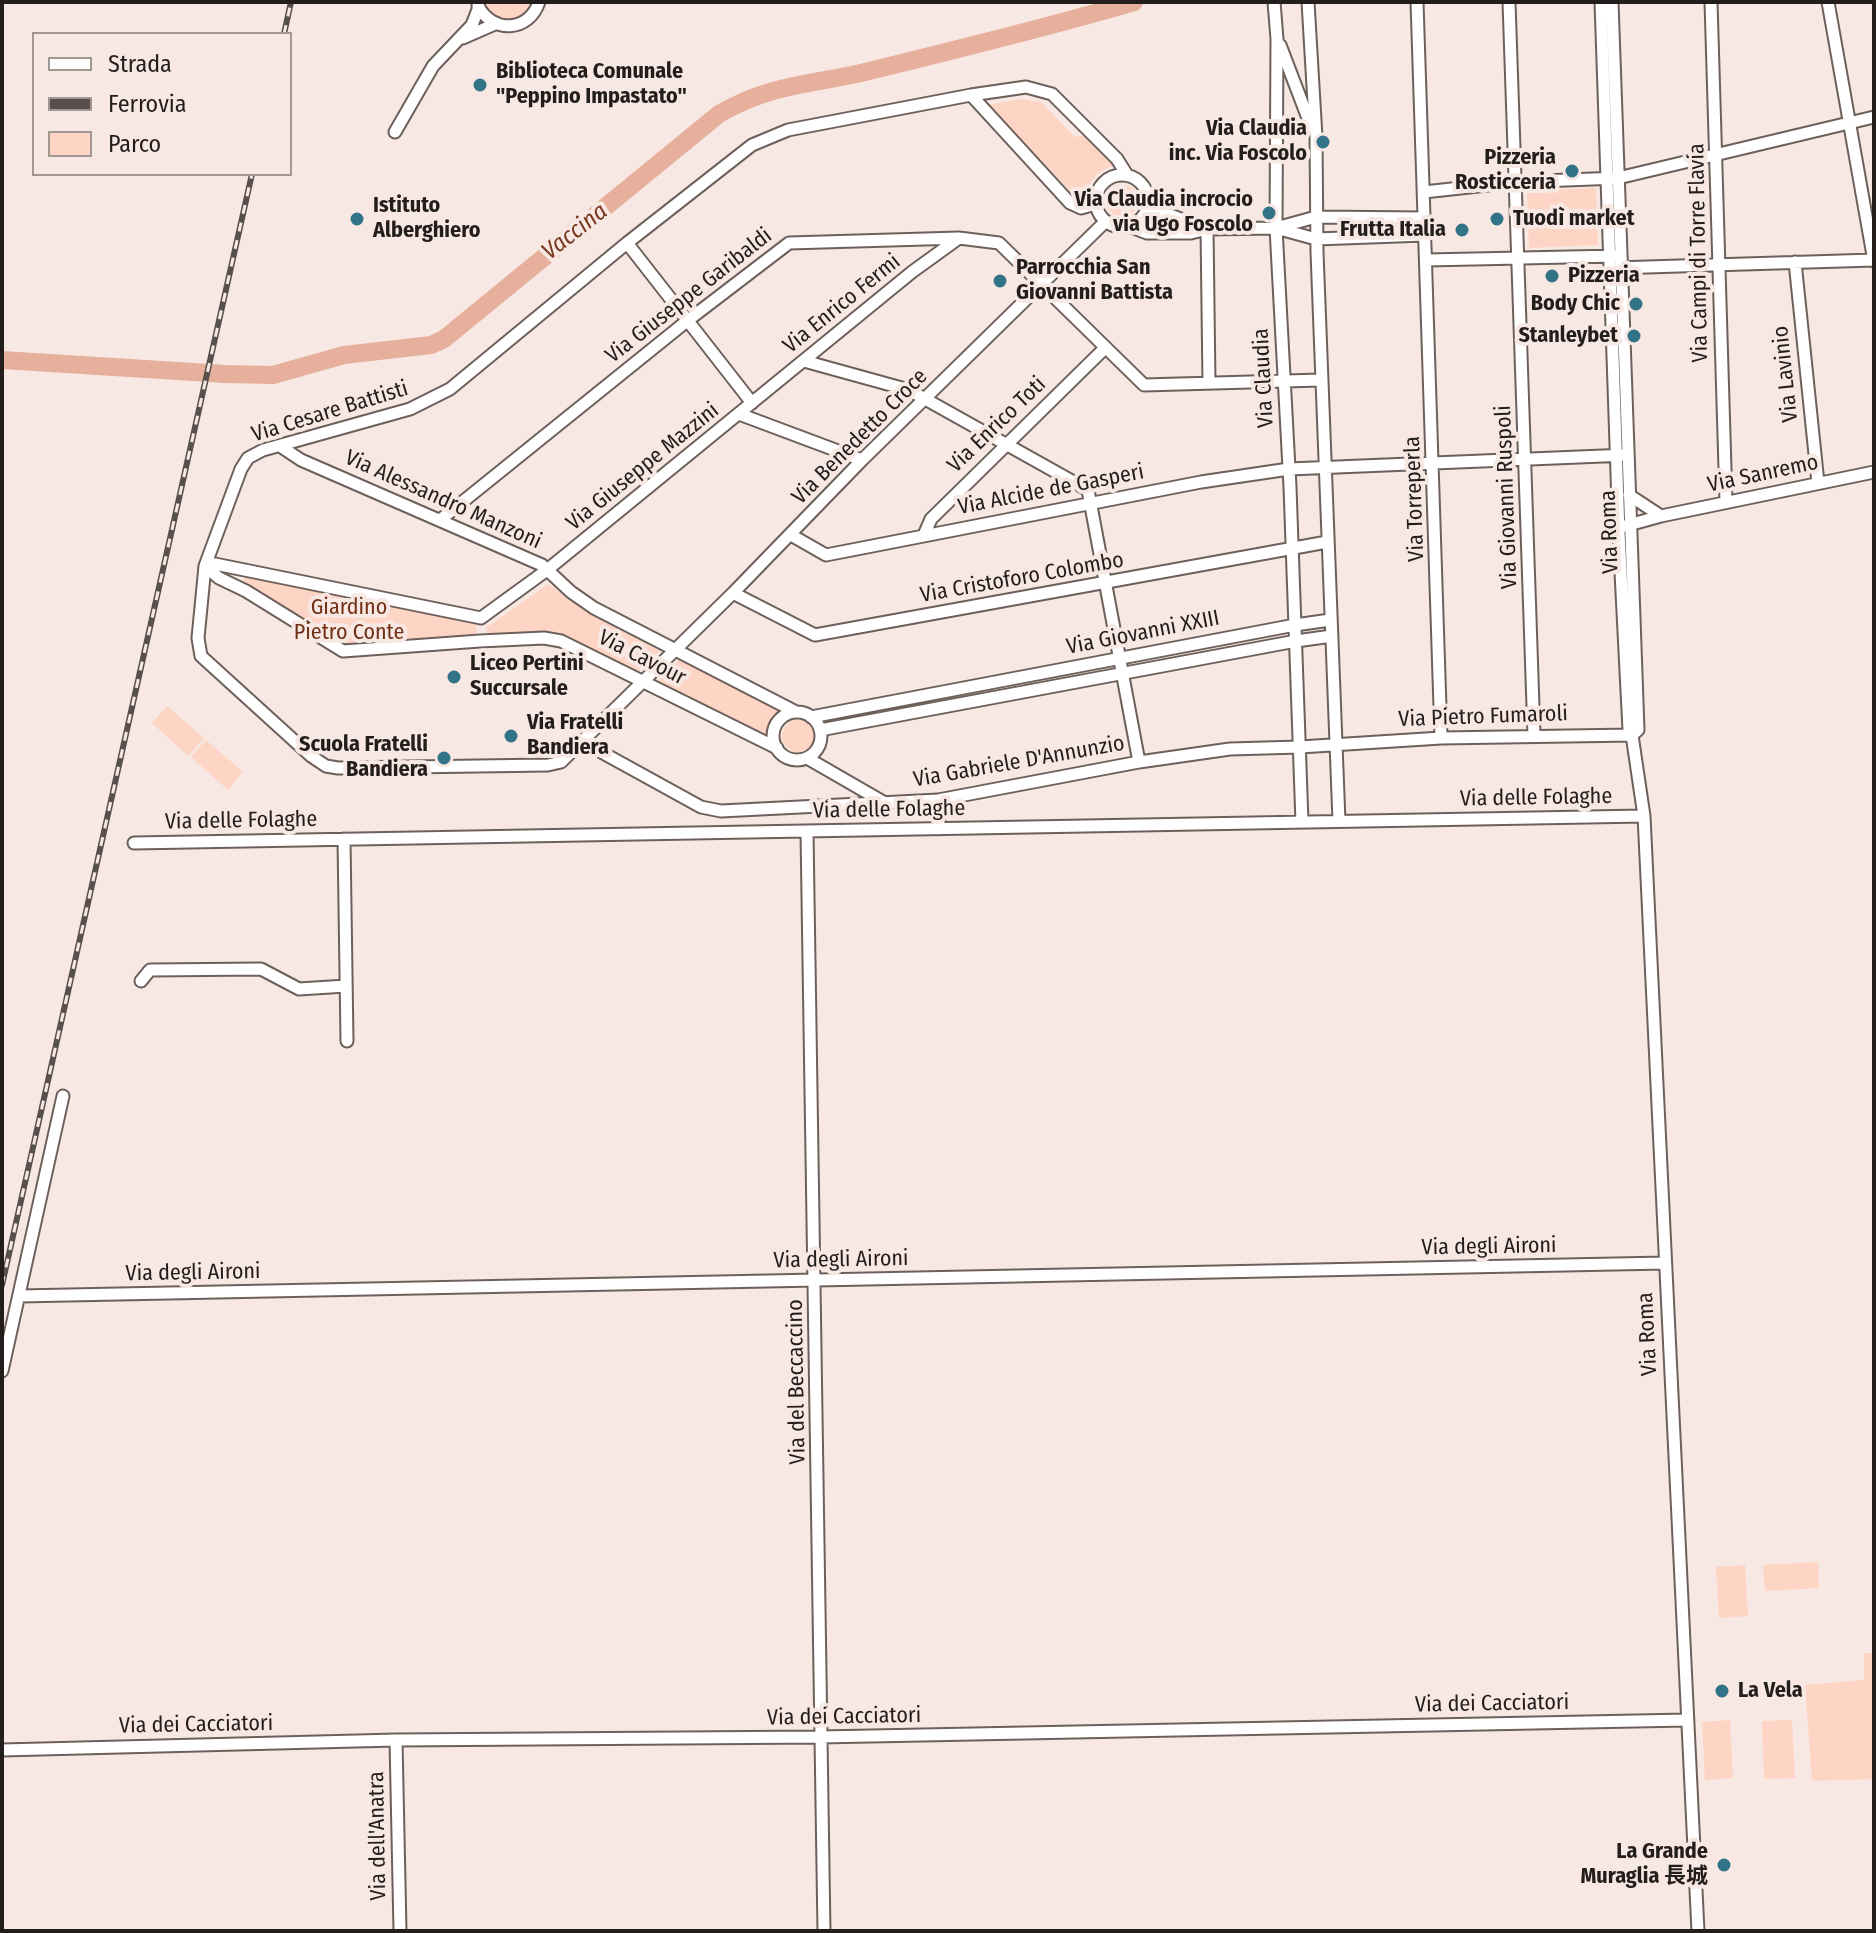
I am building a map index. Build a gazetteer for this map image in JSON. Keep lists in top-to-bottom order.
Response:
{
  "streets": {
    "street": [
      "Via Campi di Torre Flavia",
      "Via Giuseppe Garibaldi",
      "Via Enrico Fermi",
      "Via Lavinio",
      "Via Claudia",
      "Via Cesare Battisti",
      "Via Enrico Toti",
      "Via Benedetto Croce",
      "Via Giuseppe Mazzini",
      "Via Sanremo",
      "Via Alcide de Gasperi",
      "Via Giovanni Ruspoli",
      "Via Torreperla",
      "Via Alessandro Manzoni",
      "Via Roma",
      "Via Cristoforo Colombo",
      "Via Giovanni XXIII",
      "Via Cavour",
      "Via Pietro Fumaroli",
      "Via Gabriele D'Annunzio",
      "Via delle Folaghe",
      "Via degli Aironi",
      "Via del Beccaccino",
      "Via dei Cacciatori",
      "Via dell'Anatra"
    ]
  },
  "crossings": [
    ["Via Campi di Torre Flavia", "Via Sanremo"],
    ["Via Giuseppe Garibaldi", "Via Enrico Fermi"],
    ["Via Giuseppe Garibaldi", "Via Claudia"],
    ["Via Giuseppe Garibaldi", "Via Enrico Toti"],
    ["Via Giuseppe Garibaldi", "Via Benedetto Croce"],
    ["Via Giuseppe Garibaldi", "Via Alessandro Manzoni"],
    ["Via Enrico Fermi", "Via Giuseppe Mazzini"],
    ["Via Lavinio", "Via Sanremo"],
    ["Via Claudia", "Via Alcide de Gasperi"],
    ["Via Claudia", "Via Cristoforo Colombo"],
    ["Via Claudia", "Via Giovanni XXIII"],
    ["Via Claudia", "Via Gabriele D'Annunzio"],
    ["Via Claudia", "Via delle Folaghe"],
    ["Via Cesare Battisti", "Via Benedetto Croce"],
    ["Via Cesare Battisti", "Via Alessandro Manzoni"],
    ["Via Cesare Battisti", "Via Cavour"],
    ["Via Enrico Toti", "Via Alcide de Gasperi"],
    ["Via Benedetto Croce", "Via Alcide de Gasperi"],
    ["Via Benedetto Croce", "Via Alessandro Manzoni"],
    ["Via Benedetto Croce", "Via Cristoforo Colombo"],
    ["Via Benedetto Croce", "Via Cavour"],
    ["Via Giuseppe Mazzini", "Via Alessandro Manzoni"],
    ["Via Sanremo", "Via Roma"],
    ["Via Alcide de Gasperi", "Via Giovanni Ruspoli"],
    ["Via Alcide de Gasperi", "Via Torreperla"],
    ["Via Alcide de Gasperi", "Via Roma"],
    ["Via Giovanni Ruspoli", "Via Pietro Fumaroli"],
    ["Via Torreperla", "Via Pietro Fumaroli"],
    ["Via Alessandro Manzoni", "Via Giovanni XXIII"],
    ["Via Alessandro Manzoni", "Via Cavour"],
    ["Via Roma", "Via Pietro Fumaroli"],
    ["Via Roma", "Via delle Folaghe"],
    ["Via Roma", "Via degli Aironi"],
    ["Via Roma", "Via dei Cacciatori"],
    ["Via Giovanni XXIII", "Via Cavour"],
    ["Via Pietro Fumaroli", "Via Gabriele D'Annunzio"],
    ["Via delle Folaghe", "Via del Beccaccino"],
    ["Via degli Aironi", "Via del Beccaccino"],
    ["Via del Beccaccino", "Via dei Cacciatori"],
    ["Via dei Cacciatori", "Via dell'Anatra"]
  ],
  "water": ["Vaccina"],
  "parks": ["Giardino Pietro Conte"],
  "places": [
    "Biblioteca Comunale \"Peppino Impastato\"",
    "Via Claudia inc. Via Foscolo",
    "Pizzeria Rosticceria",
    "Via Claudia incrocio via Ugo Foscolo",
    "Istituto Alberghiero",
    "Tuodì market",
    "Frutta Italia",
    "Pizzeria",
    "Parrocchia San Giovanni Battista",
    "Body Chic",
    "Stanleybet",
    "Liceo Pertini Succursale",
    "Via Fratelli Bandiera",
    "Scuola Fratelli Bandiera",
    "La Vela",
    "La Grande Muraglia 長城"
  ],
  "legend": ["Strada", "Ferrovia", "Parco"]
}
